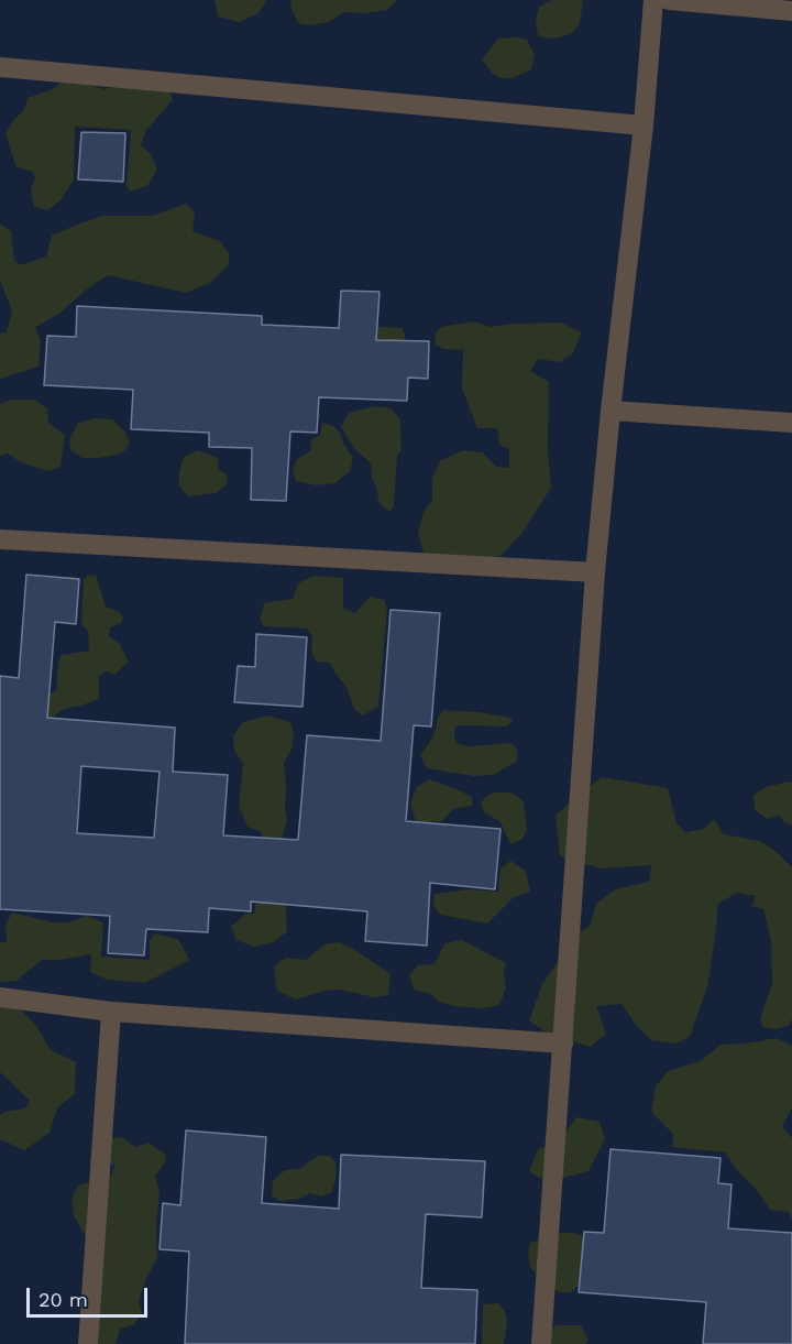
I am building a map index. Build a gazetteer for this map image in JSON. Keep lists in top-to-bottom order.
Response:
{
  "scale_bar": "20 m"
}
